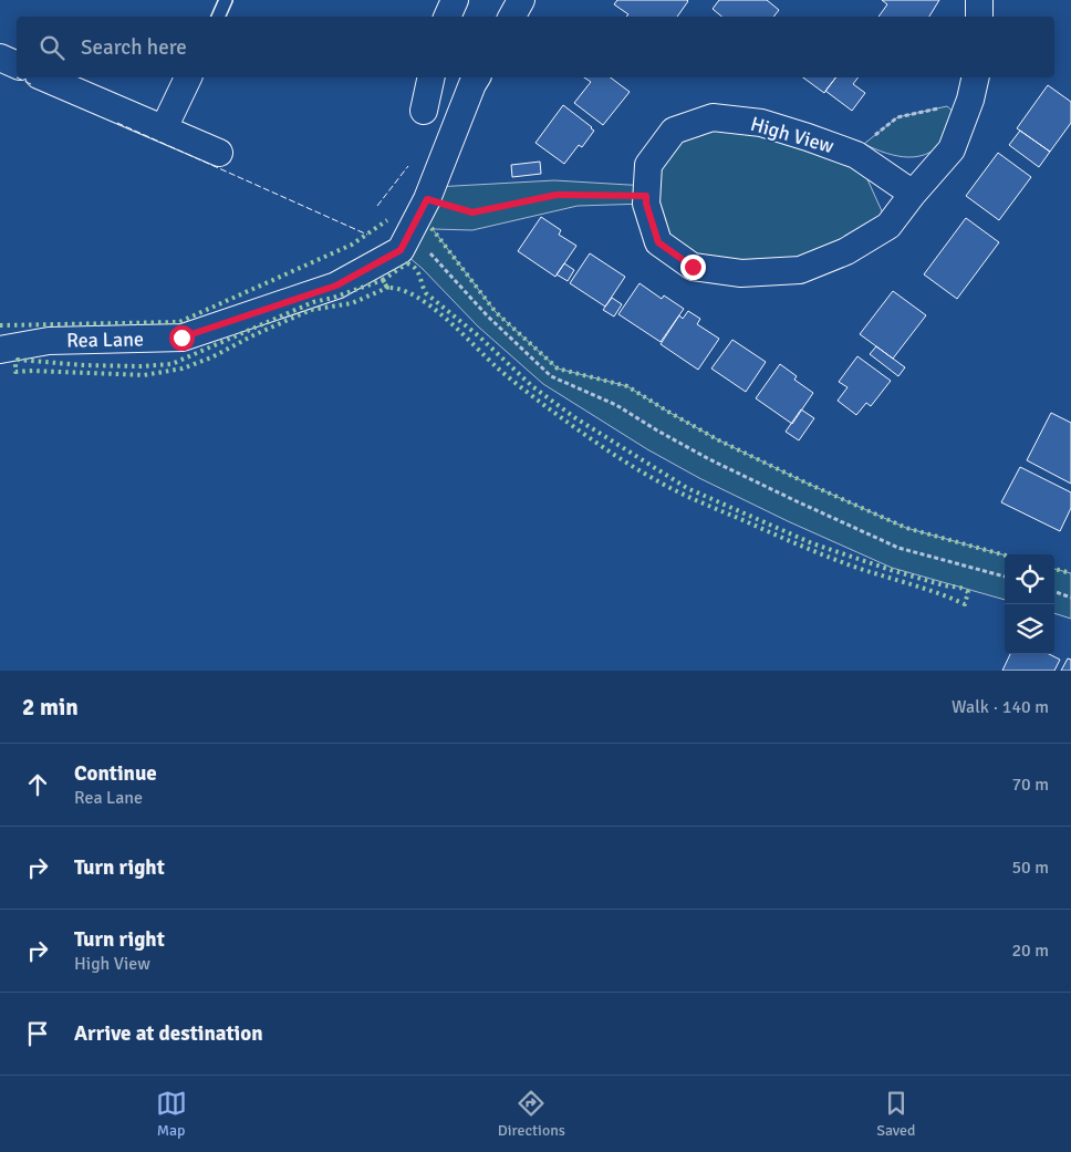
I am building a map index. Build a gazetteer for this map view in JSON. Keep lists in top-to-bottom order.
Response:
{
  "streets": {
    "street": ["High View", "Rea Lane"]
  },
  "page": {
    "search": "Search here",
    "heading": ["2 min", "Walk · 140 m"],
    "list": [
      ["Continue", "Rea Lane", "70 m"],
      ["Turn right", "50 m"],
      ["Turn right", "High View", "20 m"],
      "Arrive at destination"
    ],
    "nav": ["Map", "Directions", "Saved"]
  }
}
